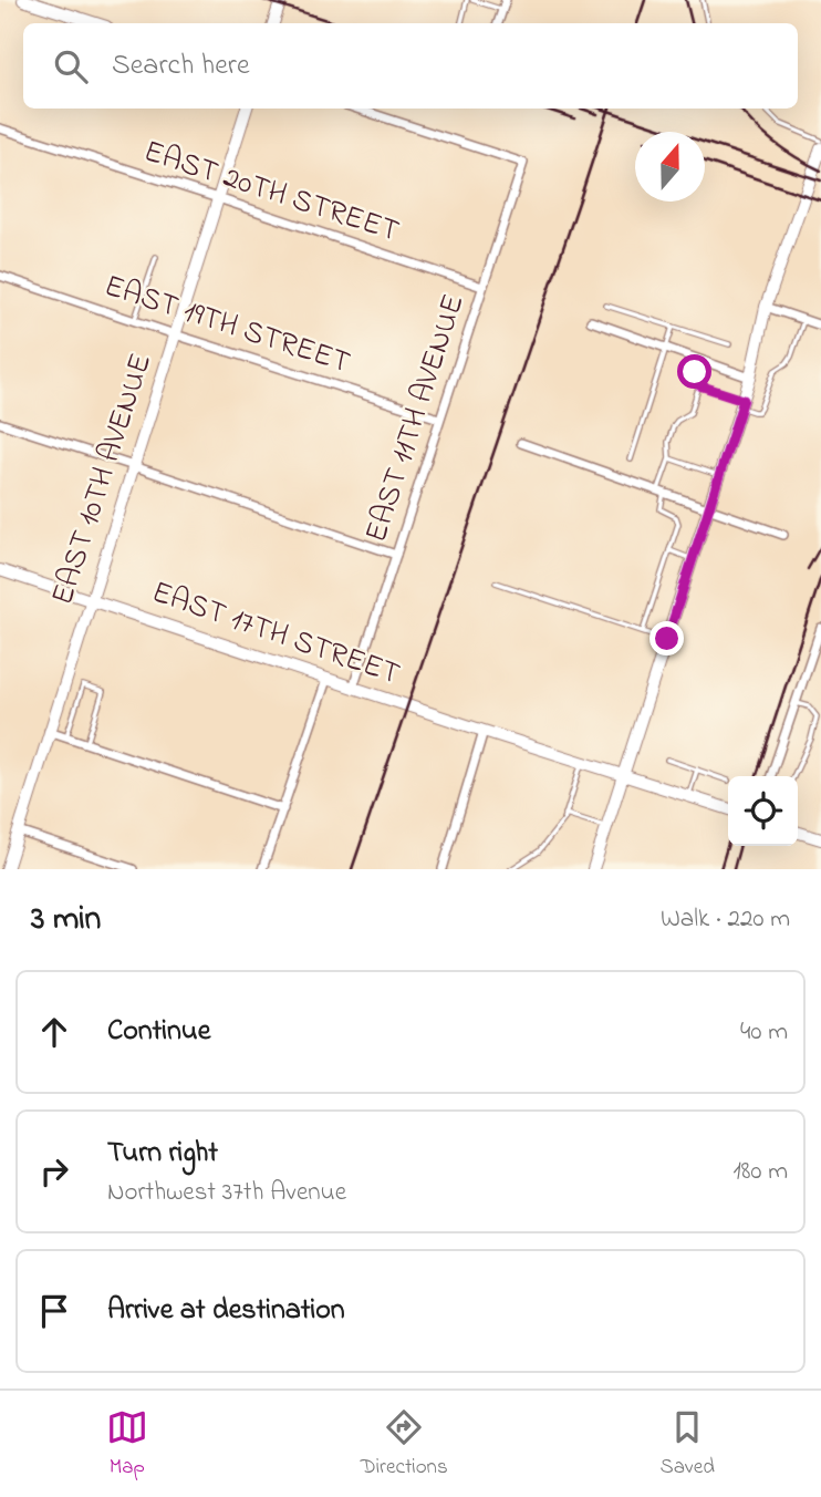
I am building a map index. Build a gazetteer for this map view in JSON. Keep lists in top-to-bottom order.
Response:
{
  "streets": {
    "street": [
      "EAST 20TH STREET",
      "EAST 19TH STREET",
      "EAST 11TH AVENUE",
      "EAST 10TH AVENUE",
      "EAST 17TH STREET"
    ]
  },
  "crossings": [
    ["EAST 20TH STREET", "EAST 11TH AVENUE"],
    ["EAST 20TH STREET", "EAST 10TH AVENUE"],
    ["EAST 19TH STREET", "EAST 11TH AVENUE"],
    ["EAST 19TH STREET", "EAST 10TH AVENUE"],
    ["EAST 11TH AVENUE", "EAST 17TH STREET"],
    ["EAST 10TH AVENUE", "EAST 17TH STREET"]
  ],
  "north": "top",
  "page": {
    "search": "Search here",
    "heading": ["3 min", "Walk · 220 m"],
    "list": [
      ["Continue", "40 m"],
      ["Turn right", "Northwest 37th Avenue", "180 m"],
      "Arrive at destination"
    ],
    "nav": ["Map", "Directions", "Saved"]
  }
}
